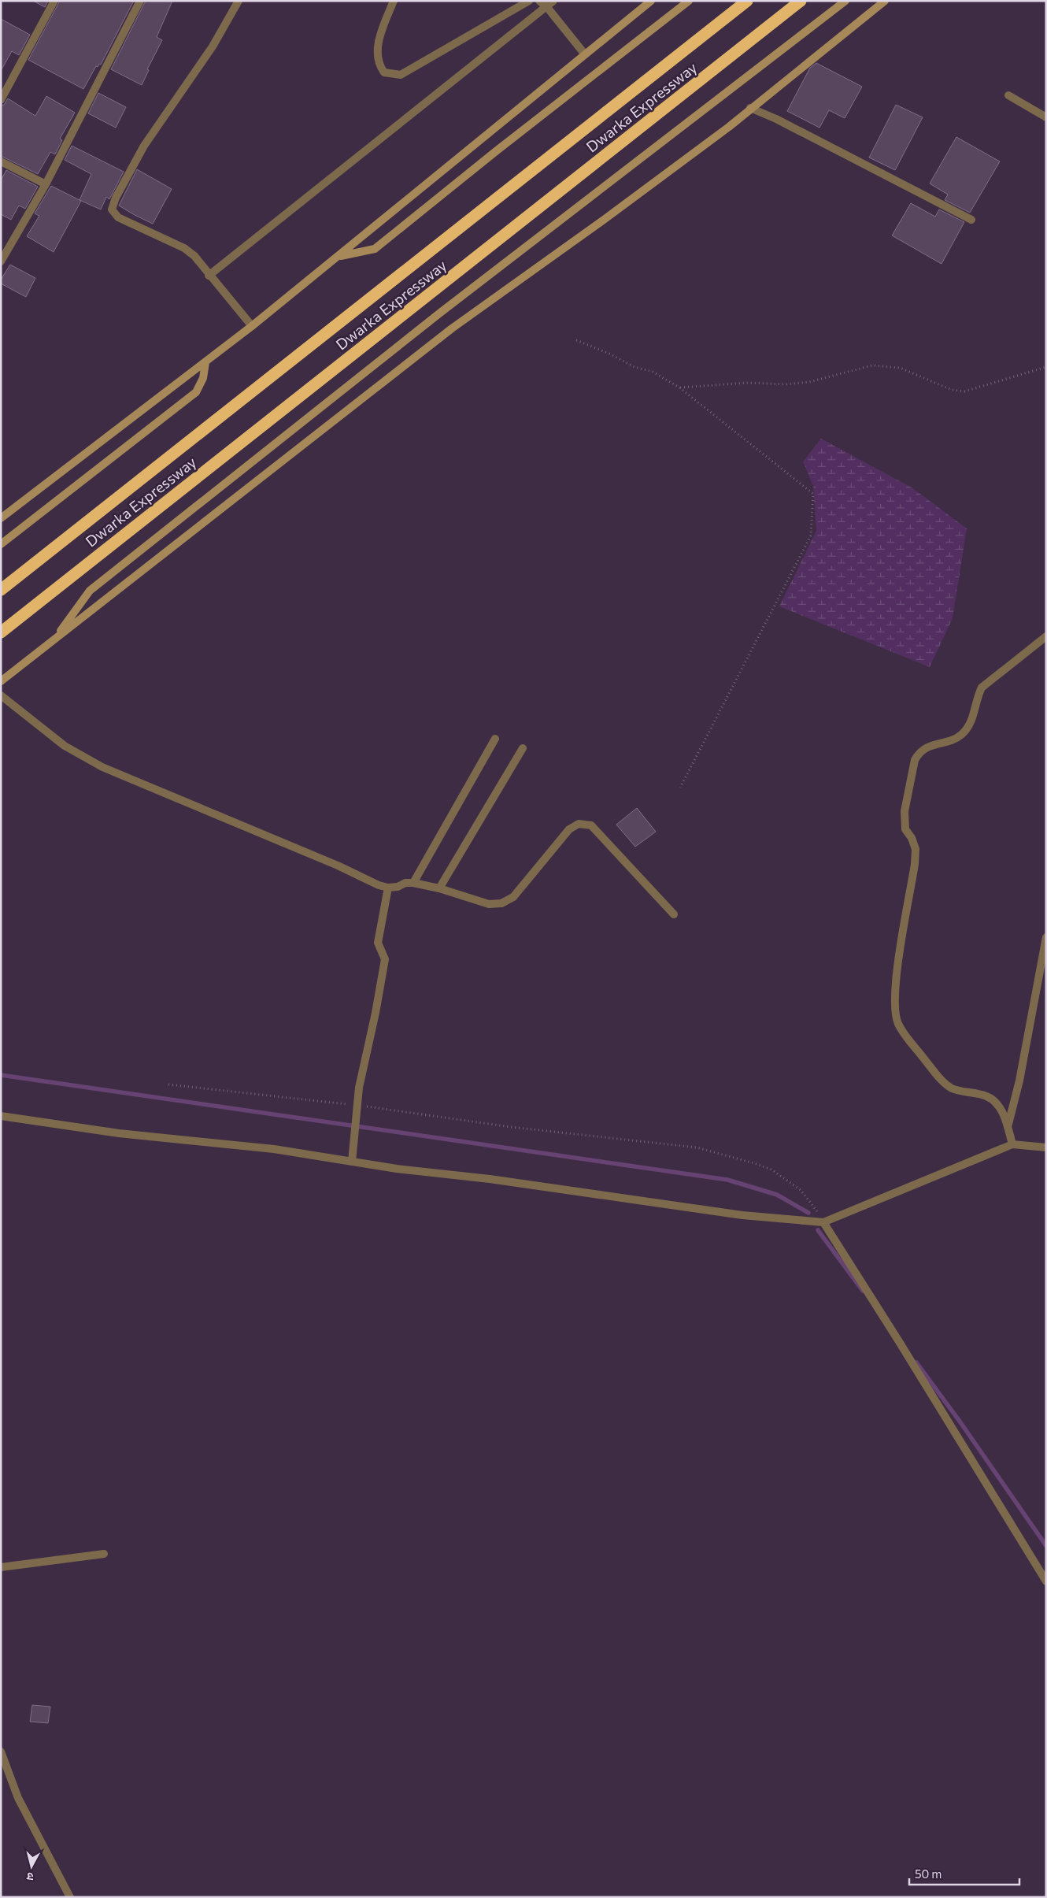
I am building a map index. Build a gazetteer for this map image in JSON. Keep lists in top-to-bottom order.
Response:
{
  "streets": {
    "highway": ["Dwarka Expressway"]
  },
  "scale_bar": "50 m",
  "north": "bottom"
}
